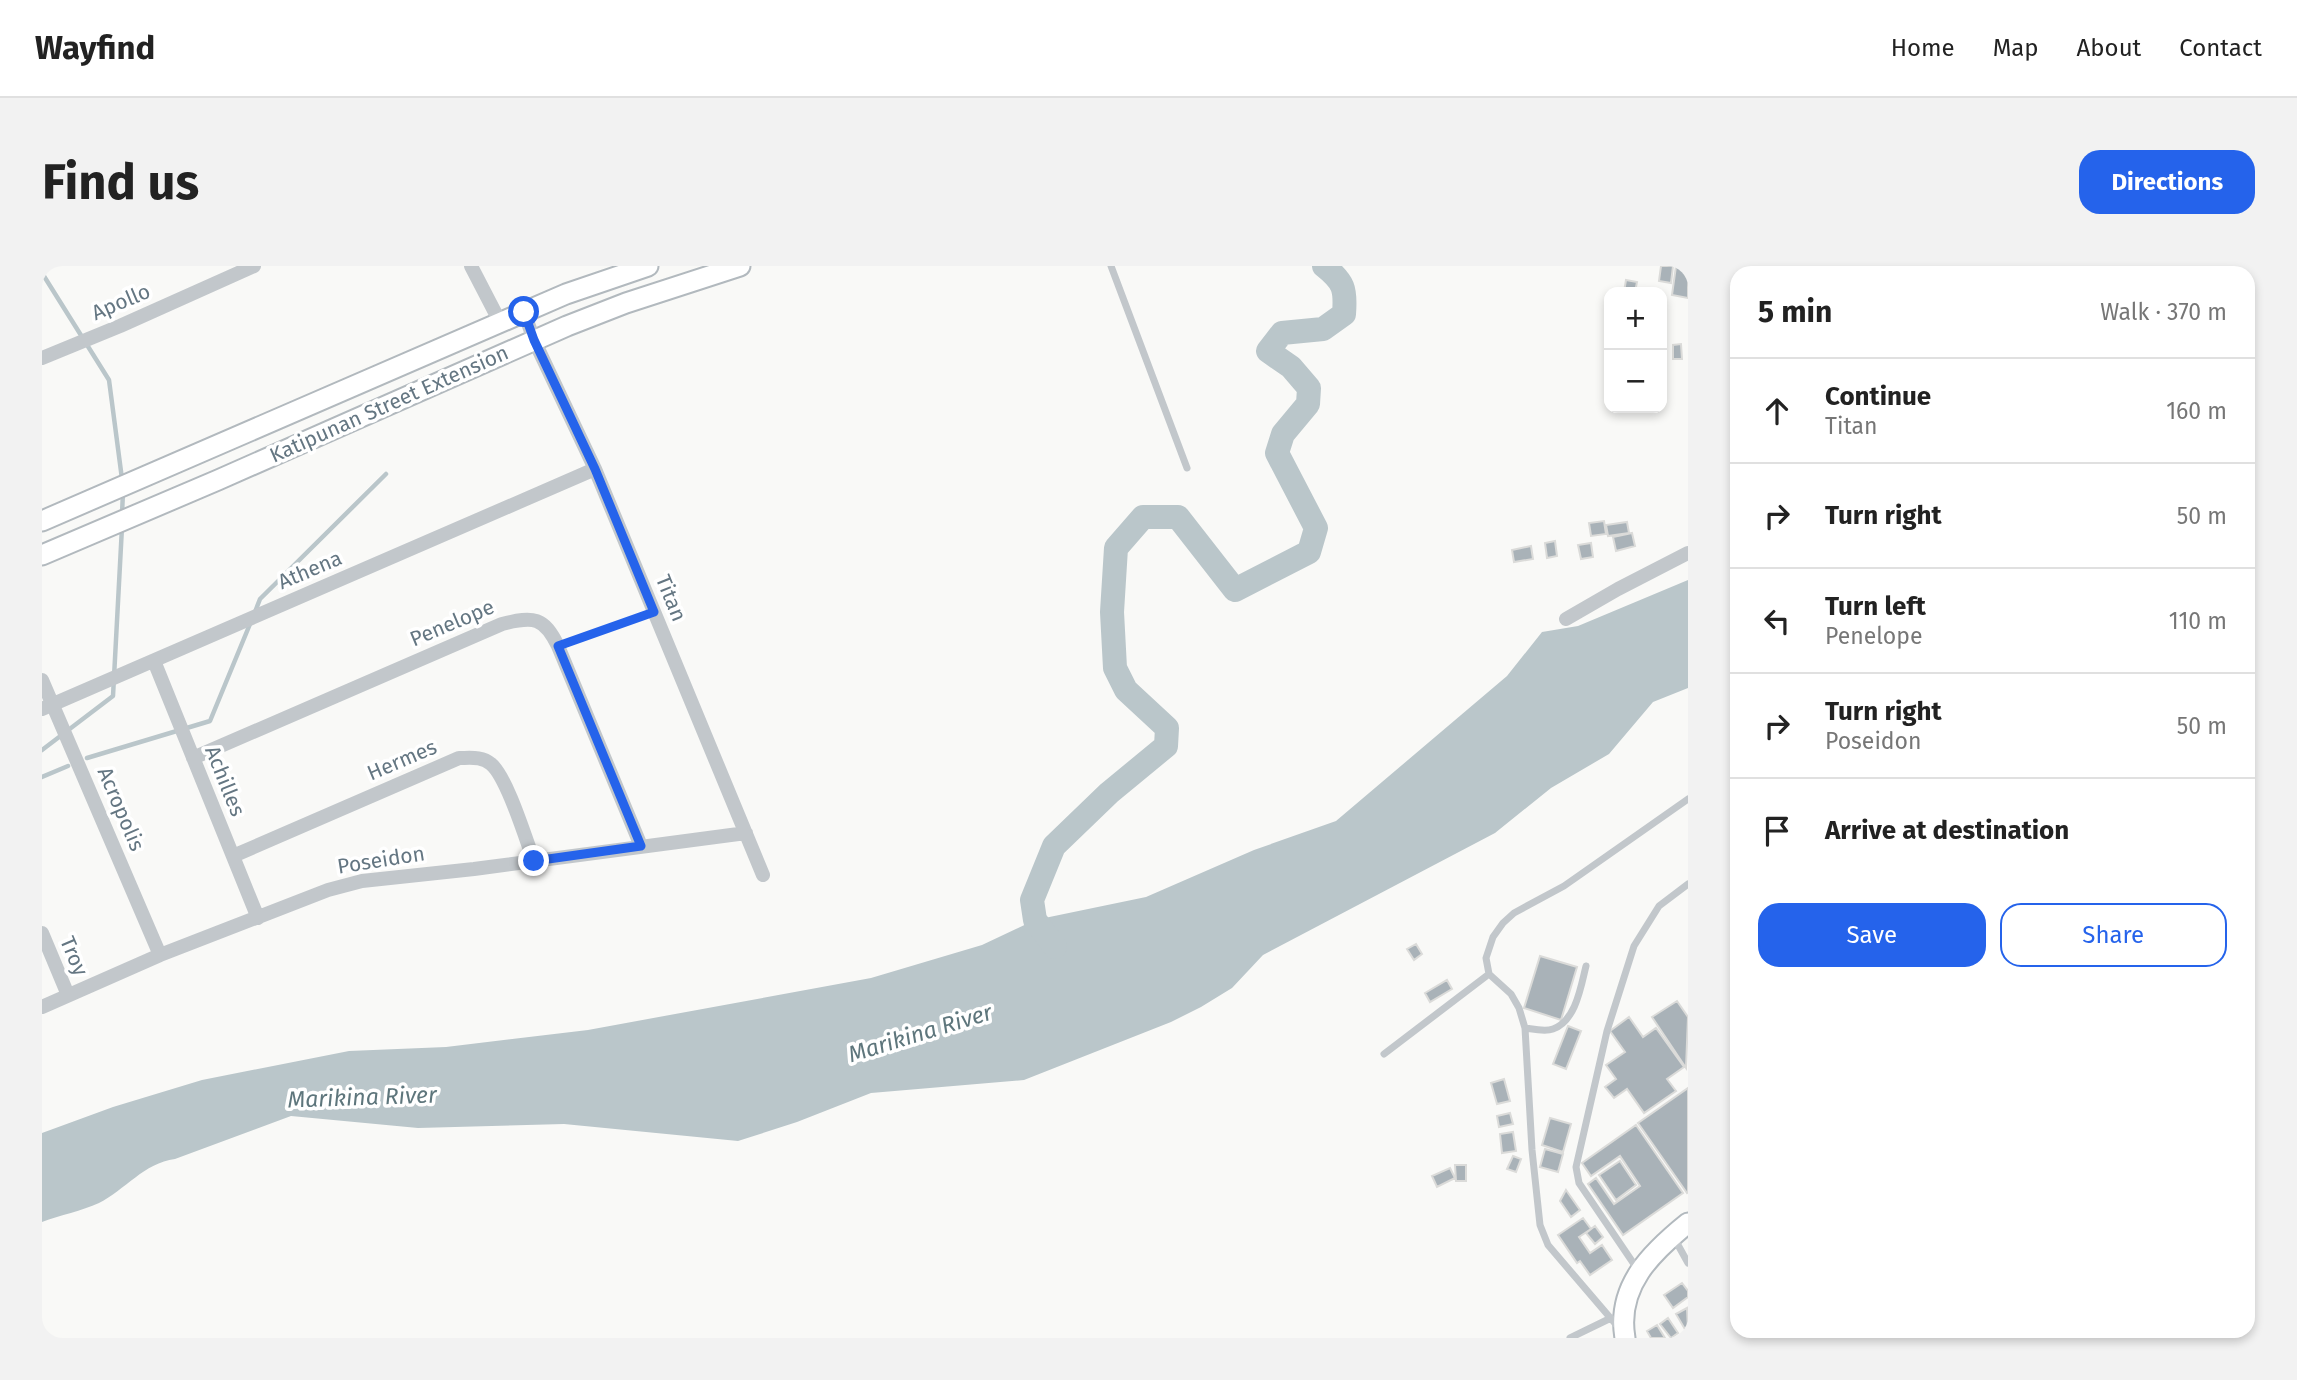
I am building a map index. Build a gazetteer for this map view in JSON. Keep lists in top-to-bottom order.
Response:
{
  "streets": {
    "street": [
      "Apollo",
      "Katipunan Street Extension",
      "Athena",
      "Titan",
      "Penelope",
      "Hermes",
      "Achilles",
      "Acropolis",
      "Poseidon",
      "Troy"
    ]
  },
  "crossings": [
    ["Katipunan Street Extension", "Titan"],
    ["Athena", "Titan"],
    ["Athena", "Achilles"],
    ["Athena", "Acropolis"],
    ["Titan", "Poseidon"],
    ["Penelope", "Achilles"],
    ["Penelope", "Poseidon"],
    ["Hermes", "Achilles"],
    ["Hermes", "Poseidon"],
    ["Achilles", "Poseidon"],
    ["Acropolis", "Poseidon"],
    ["Poseidon", "Troy"]
  ],
  "water": ["Marikina River"],
  "page": {
    "header": "Wayfind",
    "nav": [
      "Home",
      "Map",
      "About",
      "Contact"
    ],
    "buttons": [
      "Directions",
      ["Save", "Share"]
    ],
    "title": "Find us",
    "heading": ["5 min", "Walk · 370 m"],
    "map_buttons": ["+", "−"],
    "list": [
      ["Continue", "Titan", "160 m"],
      ["Turn right", "50 m"],
      ["Turn left", "Penelope", "110 m"],
      ["Turn right", "Poseidon", "50 m"],
      "Arrive at destination"
    ]
  }
}
